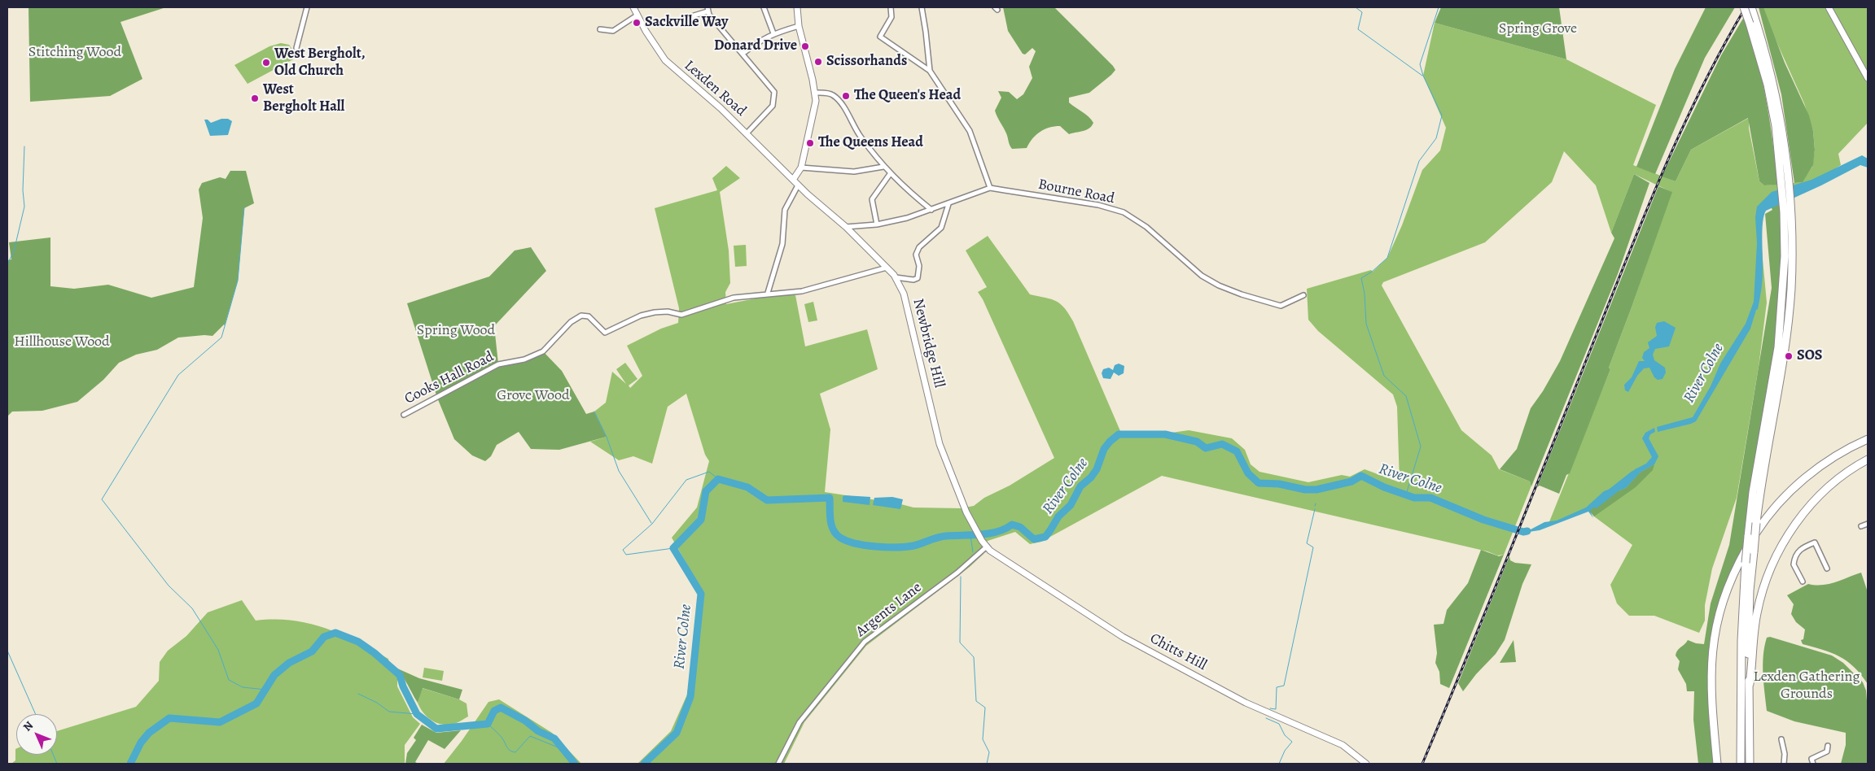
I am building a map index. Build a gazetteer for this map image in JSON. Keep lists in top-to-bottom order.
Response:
{
  "streets": {
    "street": [
      "Lexden Road",
      "Bourne Road",
      "Newbridge Hill",
      "Cooks Hall Road",
      "Argents Lane",
      "Chitts Hill"
    ]
  },
  "crossings": [
    ["Lexden Road", "Newbridge Hill"],
    ["Newbridge Hill", "Cooks Hall Road"],
    ["Newbridge Hill", "Argents Lane"],
    ["Newbridge Hill", "Chitts Hill"],
    ["Argents Lane", "Chitts Hill"]
  ],
  "water": ["River Colne"],
  "parks": [
    "Spring Grove",
    "Stitching Wood",
    "Spring Wood",
    "Hillhouse Wood",
    "Grove Wood",
    "Lexden Gathering Grounds"
  ],
  "places": [
    "Sackville Way",
    "Donard Drive",
    "Scissorhands",
    "West Bergholt, Old Church",
    "The Queen's Head",
    "West Bergholt Hall",
    "The Queens Head",
    "SOS"
  ],
  "north": "top left"
}
